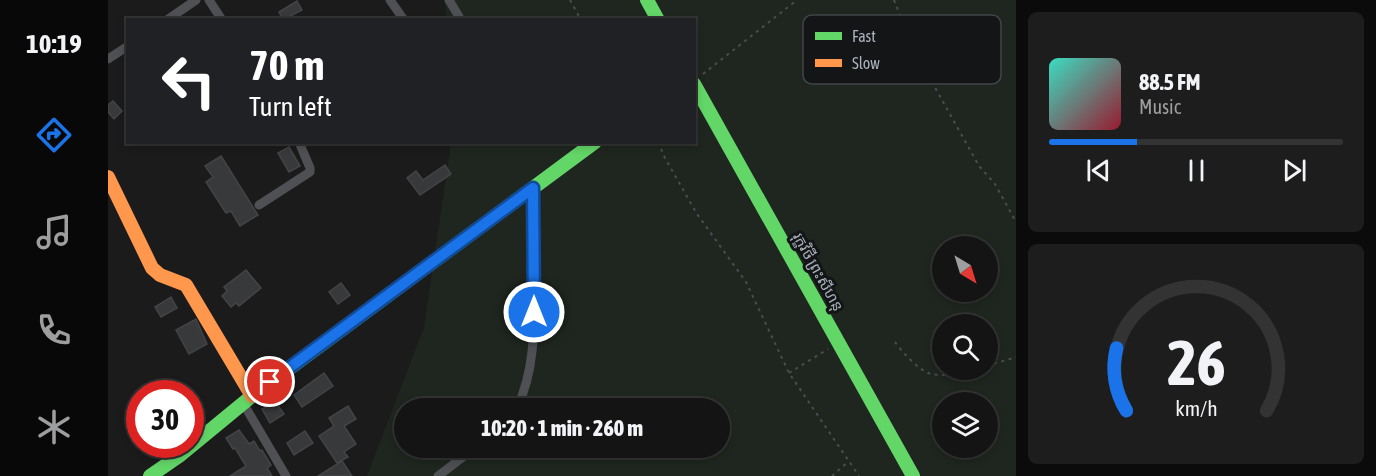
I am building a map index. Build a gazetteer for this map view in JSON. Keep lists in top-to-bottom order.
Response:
{
  "streets": {
    "street": ["រុក្ខវិថី ព្រះសីហនុ"]
  },
  "legend": ["Fast", "Slow"],
  "north": "bottom right",
  "page": {
    "tabs": "10:19",
    "turn": ["70 m", "Turn left"],
    "song": ["88.5 FM", "Music"],
    "limit": "30",
    "trip": "10:20 · 1 min · 260 m",
    "gauge": ["26", "km/h"]
  }
}
